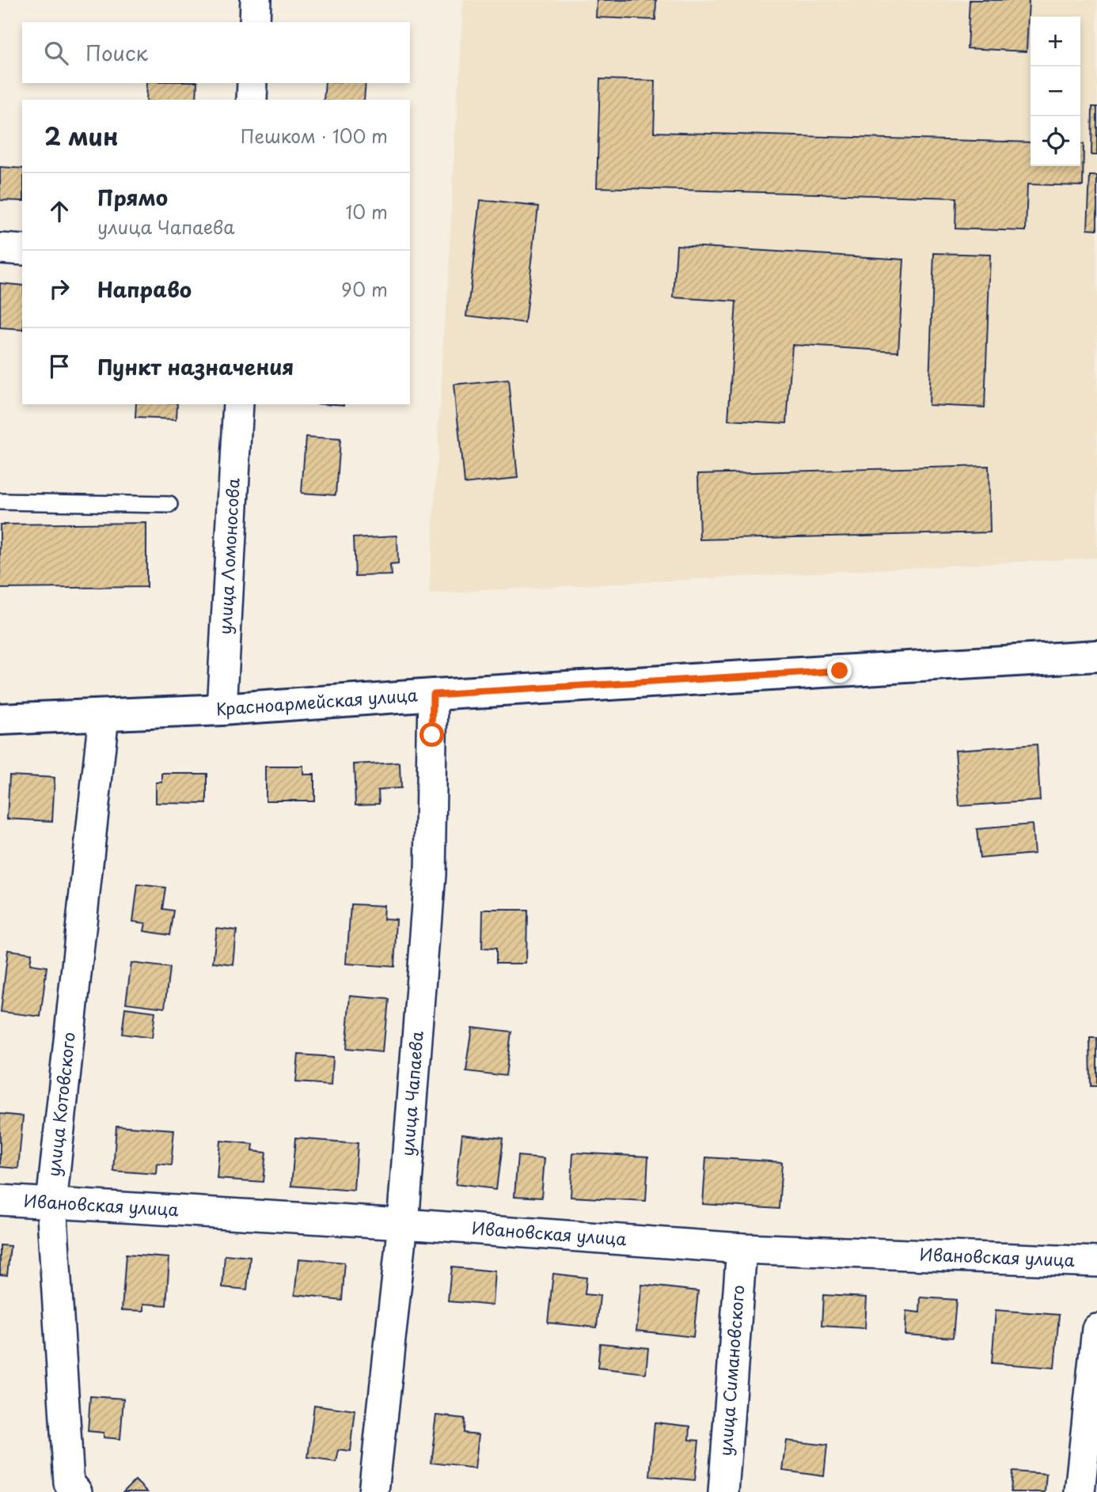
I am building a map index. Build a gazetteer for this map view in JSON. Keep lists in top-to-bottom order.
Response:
{
  "streets": {
    "street": [
      "улица Ломоносова",
      "Красноармейская улица",
      "улица Чапаева",
      "улица Котовского",
      "Ивановская улица",
      "улица Симановского"
    ]
  },
  "crossings": [
    ["улица Ломоносова", "Красноармейская улица"],
    ["Красноармейская улица", "улица Чапаева"],
    ["Красноармейская улица", "улица Котовского"],
    ["улица Чапаева", "Ивановская улица"],
    ["улица Котовского", "Ивановская улица"],
    ["Ивановская улица", "улица Симановского"]
  ],
  "page": {
    "map_buttons": ["+", "−"],
    "search": "Поиск",
    "heading": ["2 мин", "Пешком · 100 m"],
    "list": [
      ["Прямо", "улица Чапаева", "10 m"],
      ["Направо", "90 m"],
      "Пункт назначения"
    ]
  }
}
